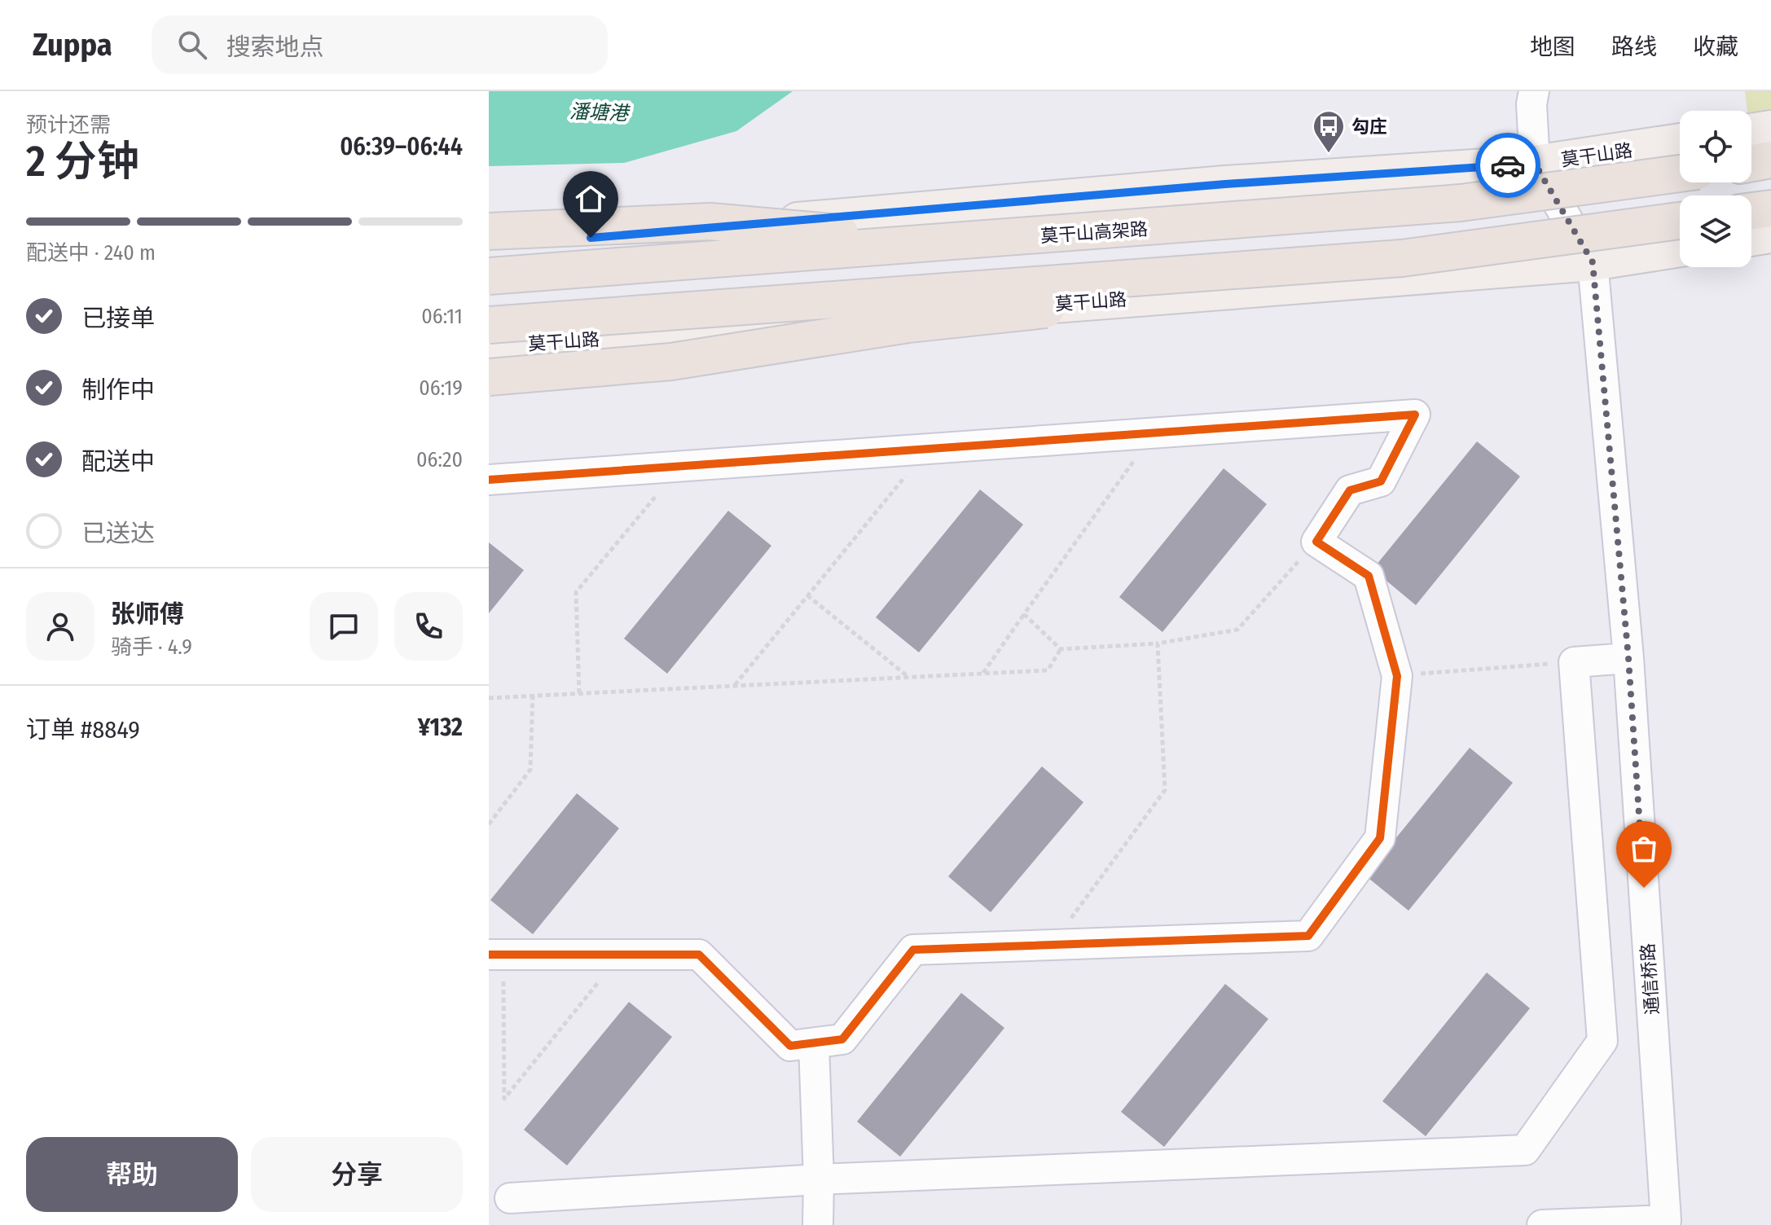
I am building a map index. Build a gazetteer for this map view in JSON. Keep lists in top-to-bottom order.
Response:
{
  "streets": {
    "highway": ["莫干山高架路"],
    "main road": ["莫干山路"],
    "street": ["通信桥路"]
  },
  "crossings": [
    ["莫干山路", "通信桥路"]
  ],
  "water": ["潘塘港"],
  "places": {
    "bus stop": ["勾庄"]
  },
  "page": {
    "header": "Zuppa",
    "search": "搜索地点",
    "nav": ["地图", "路线", "收藏"],
    "heading": ["2 分钟", "预计还需", "06:39–06:44"],
    "panel": [
      "张师傅",
      "骑手 · 4.9",
      "订单 #8849",
      "¥132"
    ],
    "bar": "配送中 · 240 m",
    "list": [
      ["已接单", "06:11"],
      ["制作中", "06:19"],
      ["配送中", "06:20"],
      "已送达"
    ],
    "buttons": ["帮助", "分享"]
  }
}
